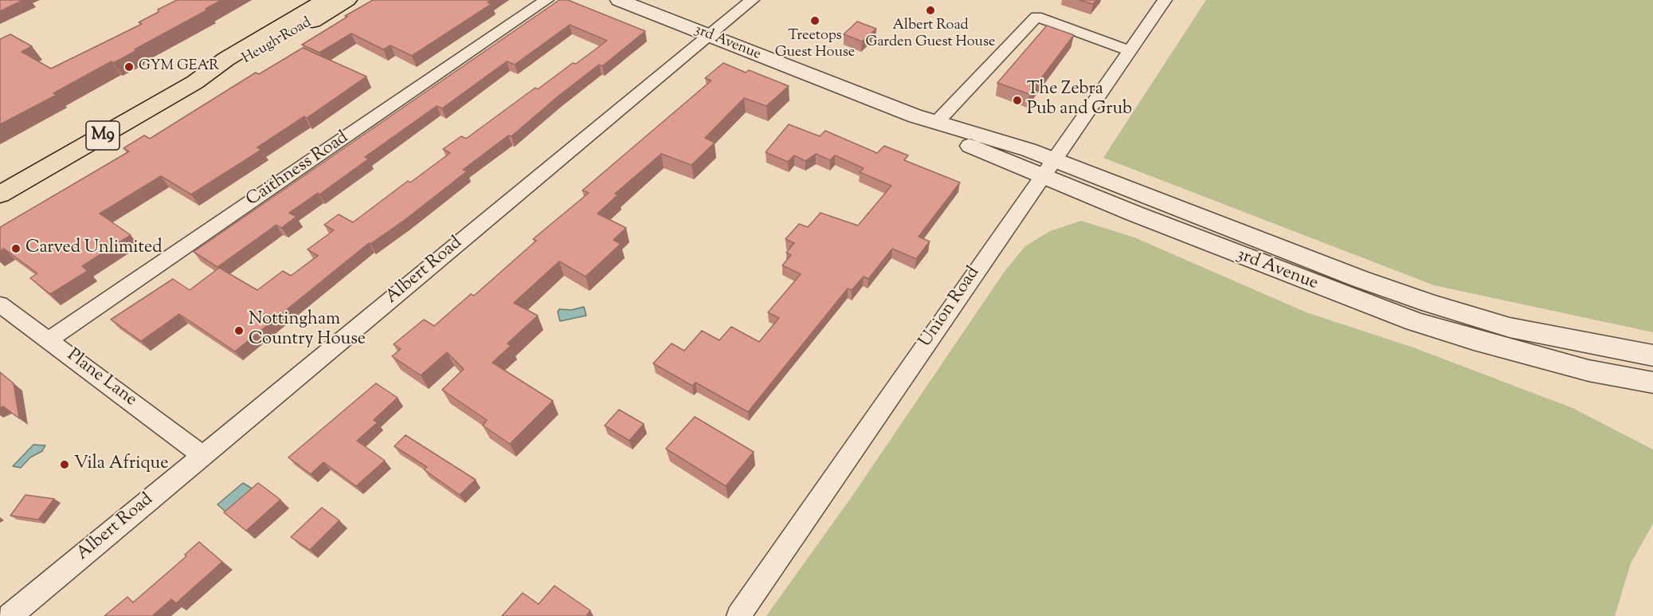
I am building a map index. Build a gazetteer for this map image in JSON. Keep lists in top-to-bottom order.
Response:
{
  "streets": {
    "main road": ["Heugh Road", "M9"],
    "street": [
      "3rd Avenue",
      "Caithness Road",
      "Albert Road",
      "Union Road",
      "Plane Lane"
    ]
  },
  "crossings": [
    ["3rd Avenue", "Albert Road"],
    ["3rd Avenue", "Union Road"],
    ["Caithness Road", "Plane Lane"],
    ["Albert Road", "Plane Lane"]
  ],
  "places": [
    "Albert Road Garden Guest House",
    "Treetops Guest House",
    "GYM GEAR",
    "The Zebra Pub and Grub",
    "Carved Unlimited",
    "Nottingham Country House",
    "Vila Afrique"
  ]
}
